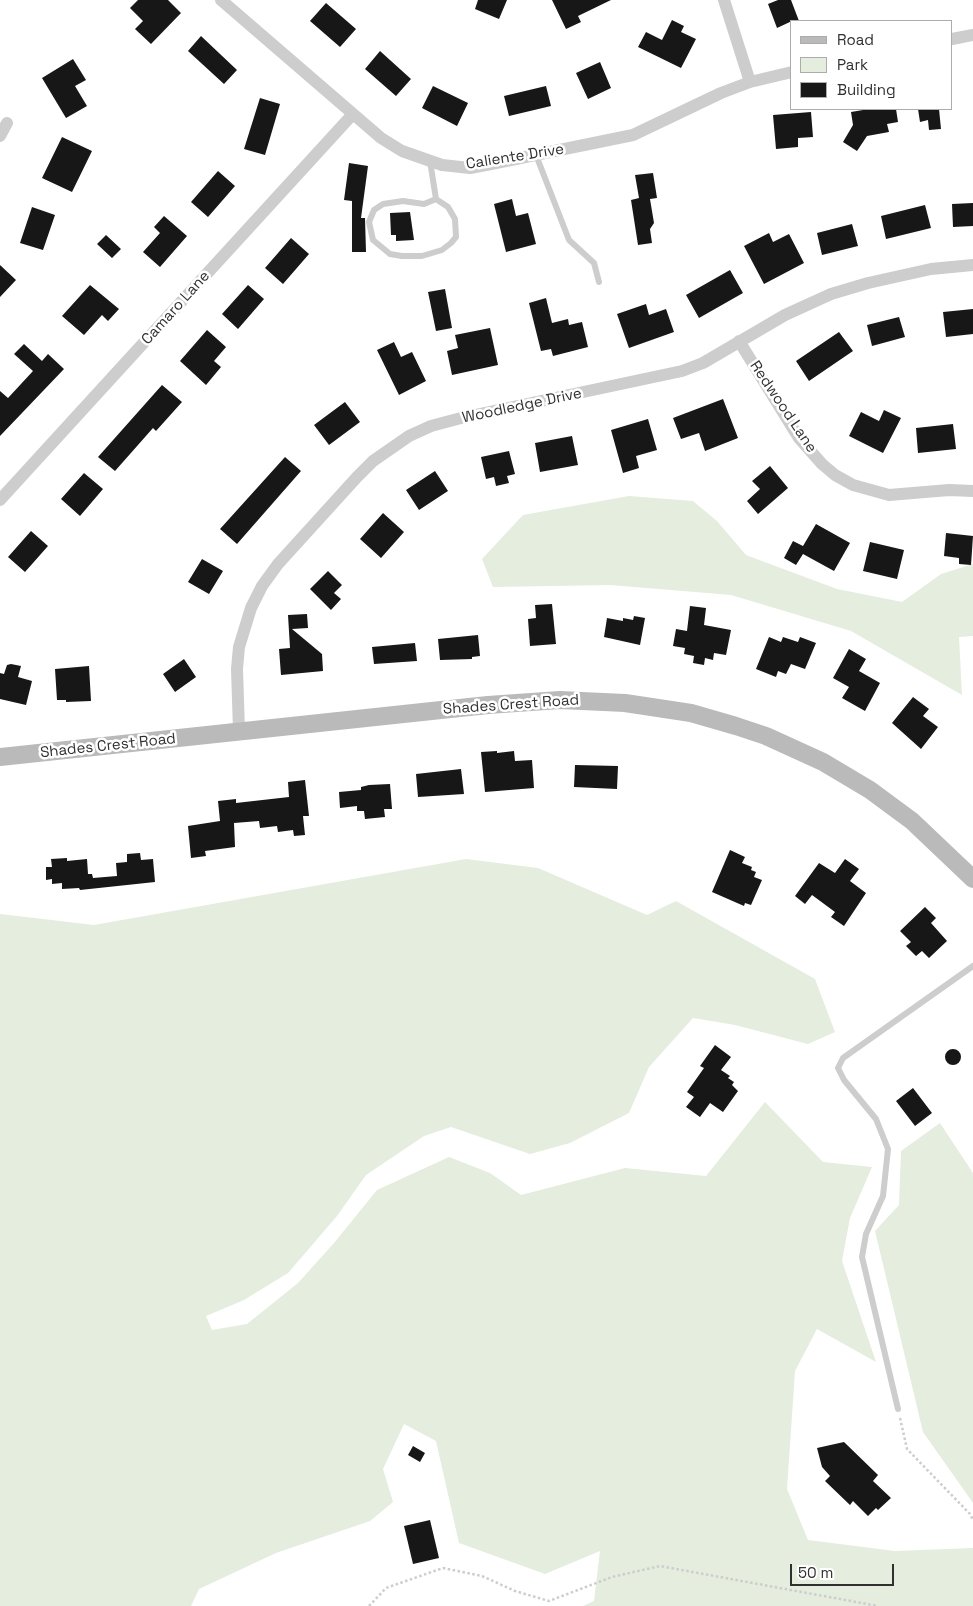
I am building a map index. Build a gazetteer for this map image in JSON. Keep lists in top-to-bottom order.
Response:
{
  "streets": {
    "street": [
      "Caliente Drive",
      "Camaro Lane",
      "Woodledge Drive",
      "Redwood Lane",
      "Shades Crest Road"
    ]
  },
  "crossings": [
    ["Caliente Drive", "Camaro Lane"],
    ["Woodledge Drive", "Redwood Lane"],
    ["Woodledge Drive", "Shades Crest Road"]
  ],
  "legend": ["Road", "Park", "Building"],
  "scale_bar": "50 m"
}
